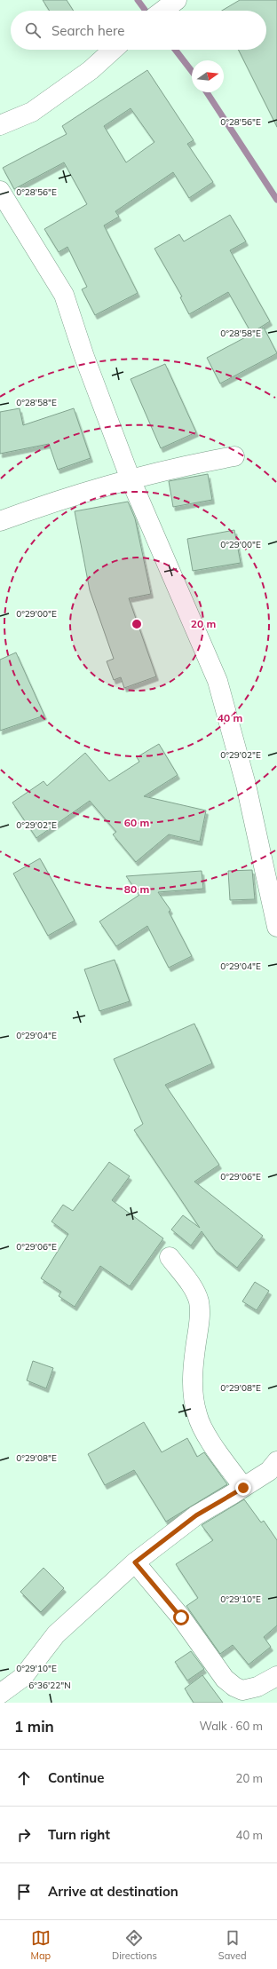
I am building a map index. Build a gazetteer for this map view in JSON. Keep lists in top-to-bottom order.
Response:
{
  "north": "right",
  "page": {
    "search": "Search here",
    "heading": ["1 min", "Walk · 60 m"],
    "list": [
      ["Continue", "20 m"],
      ["Turn right", "40 m"],
      "Arrive at destination"
    ],
    "nav": ["Map", "Directions", "Saved"]
  },
  "coordinates": [
    "0°28'56\"E",
    "0°28'58\"E",
    "0°29'00\"E",
    "0°29'02\"E",
    "0°29'04\"E",
    "0°29'06\"E",
    "0°29'08\"E",
    "0°29'10\"E",
    "6°36'22\"N"
  ],
  "rings": [
    "20 m",
    "40 m",
    "60 m",
    "80 m"
  ]
}
